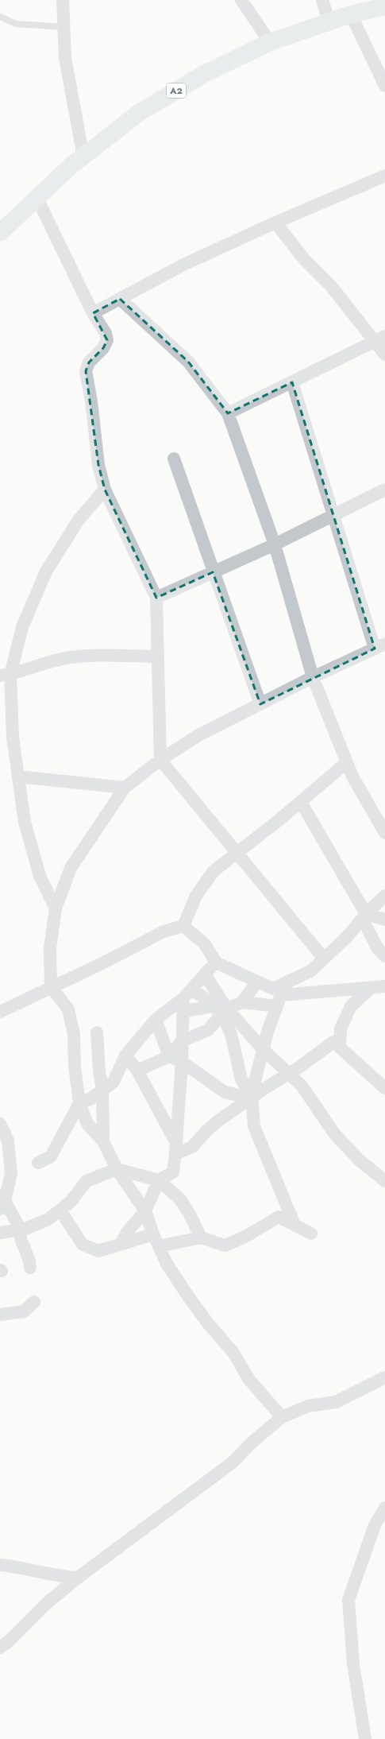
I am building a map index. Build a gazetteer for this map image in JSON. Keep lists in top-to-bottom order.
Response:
{
  "streets": {
    "highway": ["A2"]
  }
}
